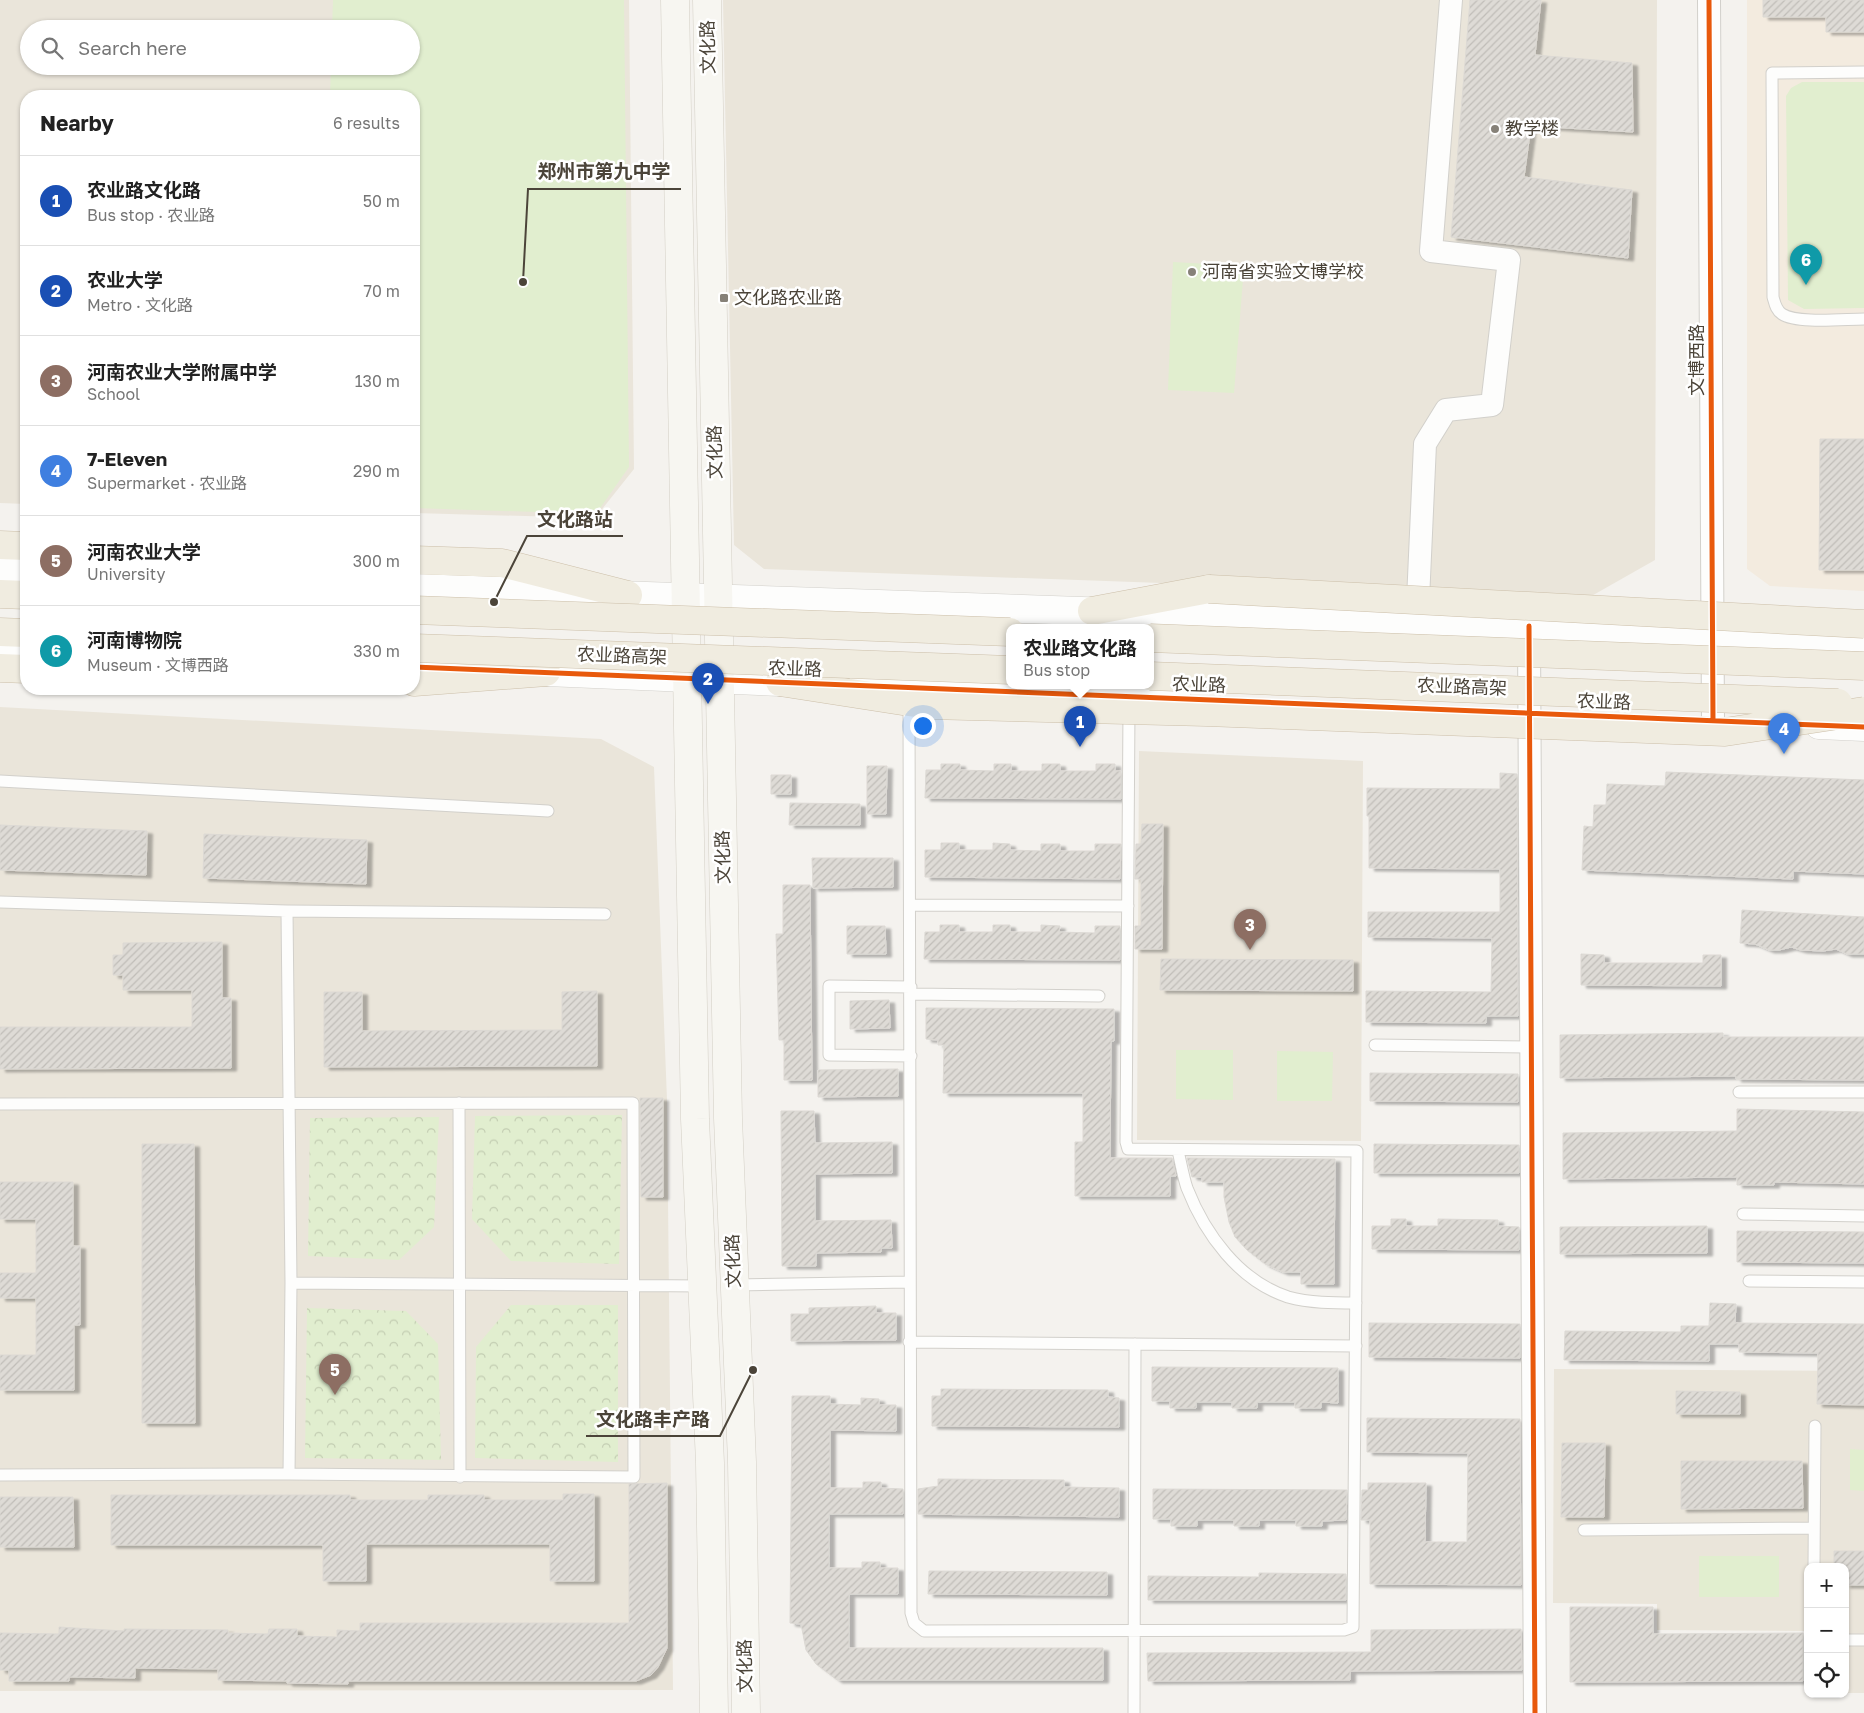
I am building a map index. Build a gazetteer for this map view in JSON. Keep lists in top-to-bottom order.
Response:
{
  "streets": {
    "highway": ["农业路高架"],
    "main road": ["文化路"],
    "street": ["文博西路", "农业路"]
  },
  "crossings": [
    ["文化路", "农业路"],
    ["文博西路", "农业路"]
  ],
  "places": {
    "other": [
      "教学楼",
      "河南省实验文博学校",
      "郑州市第九中学",
      "文化路站",
      "文化路丰产路"
    ],
    "transit": ["文化路农业路"]
  },
  "page": {
    "search": "Search here",
    "heading": ["Nearby", "6 results"],
    "list": [
      {
        "mark": "1",
        "name": "农业路文化路",
        "note": "Bus stop · 农业路",
        "value": "50 m"
      },
      {
        "mark": "2",
        "name": "农业大学",
        "note": "Metro · 文化路",
        "value": "70 m"
      },
      {
        "mark": "3",
        "name": "河南农业大学附属中学",
        "note": "School",
        "value": "130 m"
      },
      {
        "mark": "4",
        "name": "7-Eleven",
        "note": "Supermarket · 农业路",
        "value": "290 m"
      },
      {
        "mark": "5",
        "name": "河南农业大学",
        "note": "University",
        "value": "300 m"
      },
      {
        "mark": "6",
        "name": "河南博物院",
        "note": "Museum · 文博西路",
        "value": "330 m"
      }
    ],
    "pins": [
      "6",
      "2",
      "1",
      "4",
      "3",
      "5"
    ],
    "popup": ["农业路文化路", "Bus stop"],
    "map_buttons": ["+", "−"]
  }
}
